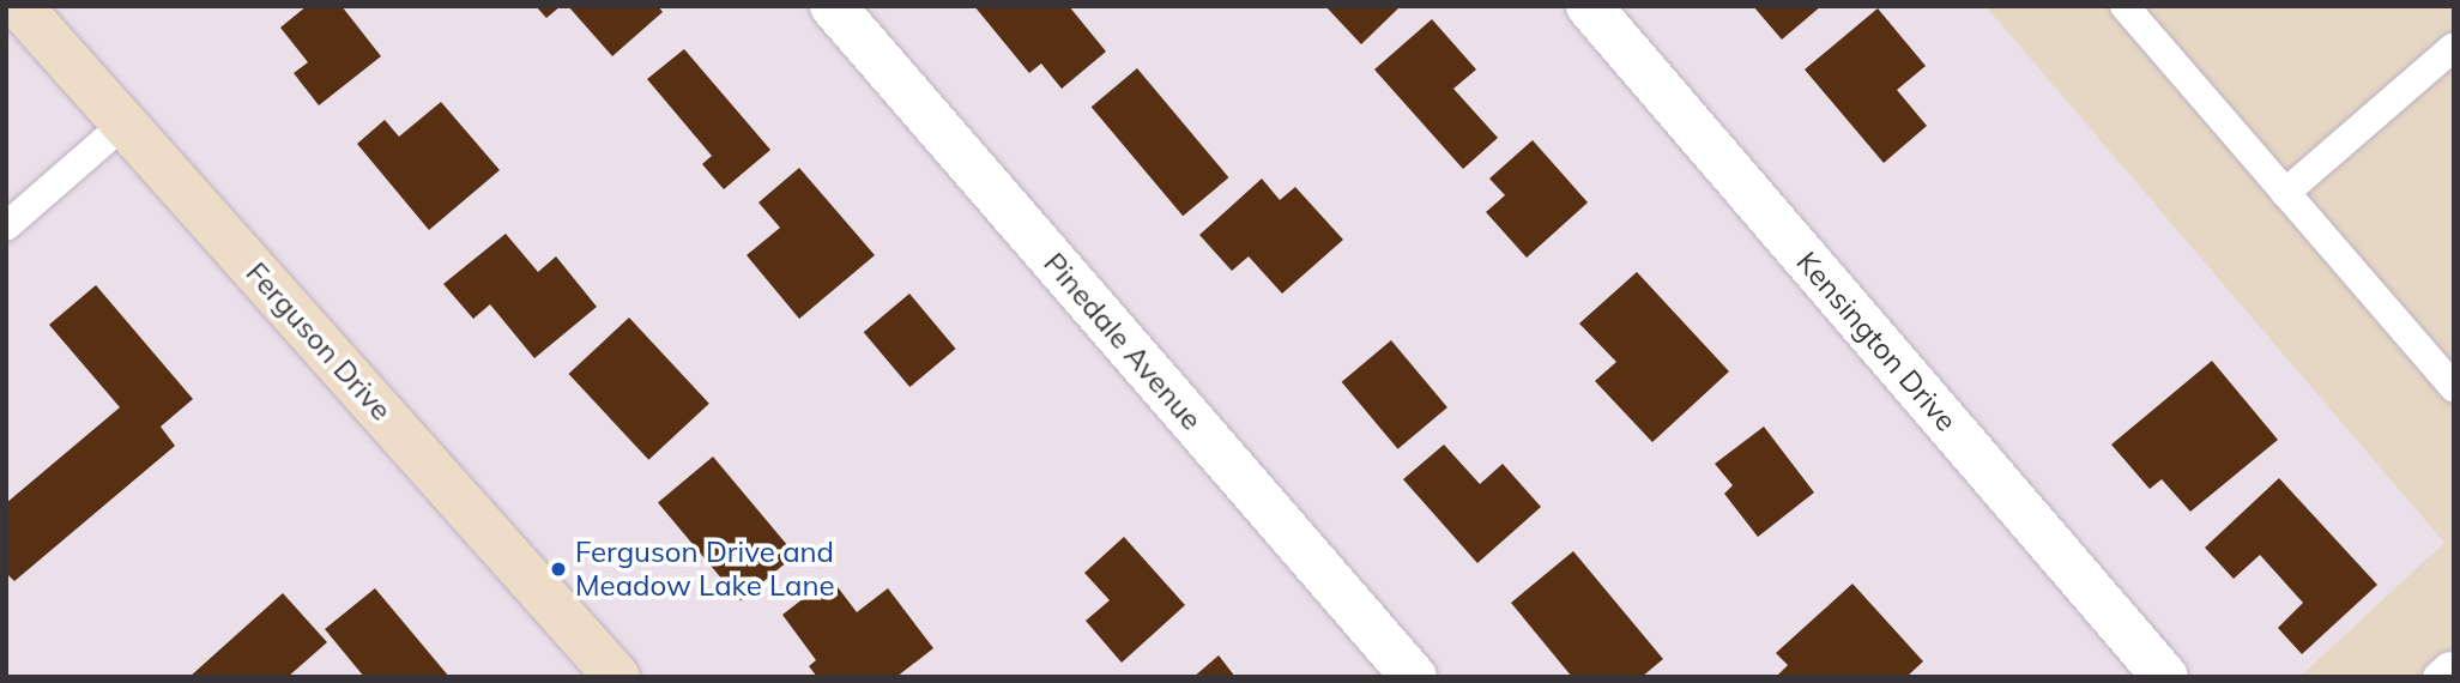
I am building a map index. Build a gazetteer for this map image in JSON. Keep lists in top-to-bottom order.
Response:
{
  "streets": {
    "street": ["Ferguson Drive", "Pinedale Avenue", "Kensington Drive"]
  },
  "places": ["Ferguson Drive and Meadow Lake Lane"]
}
